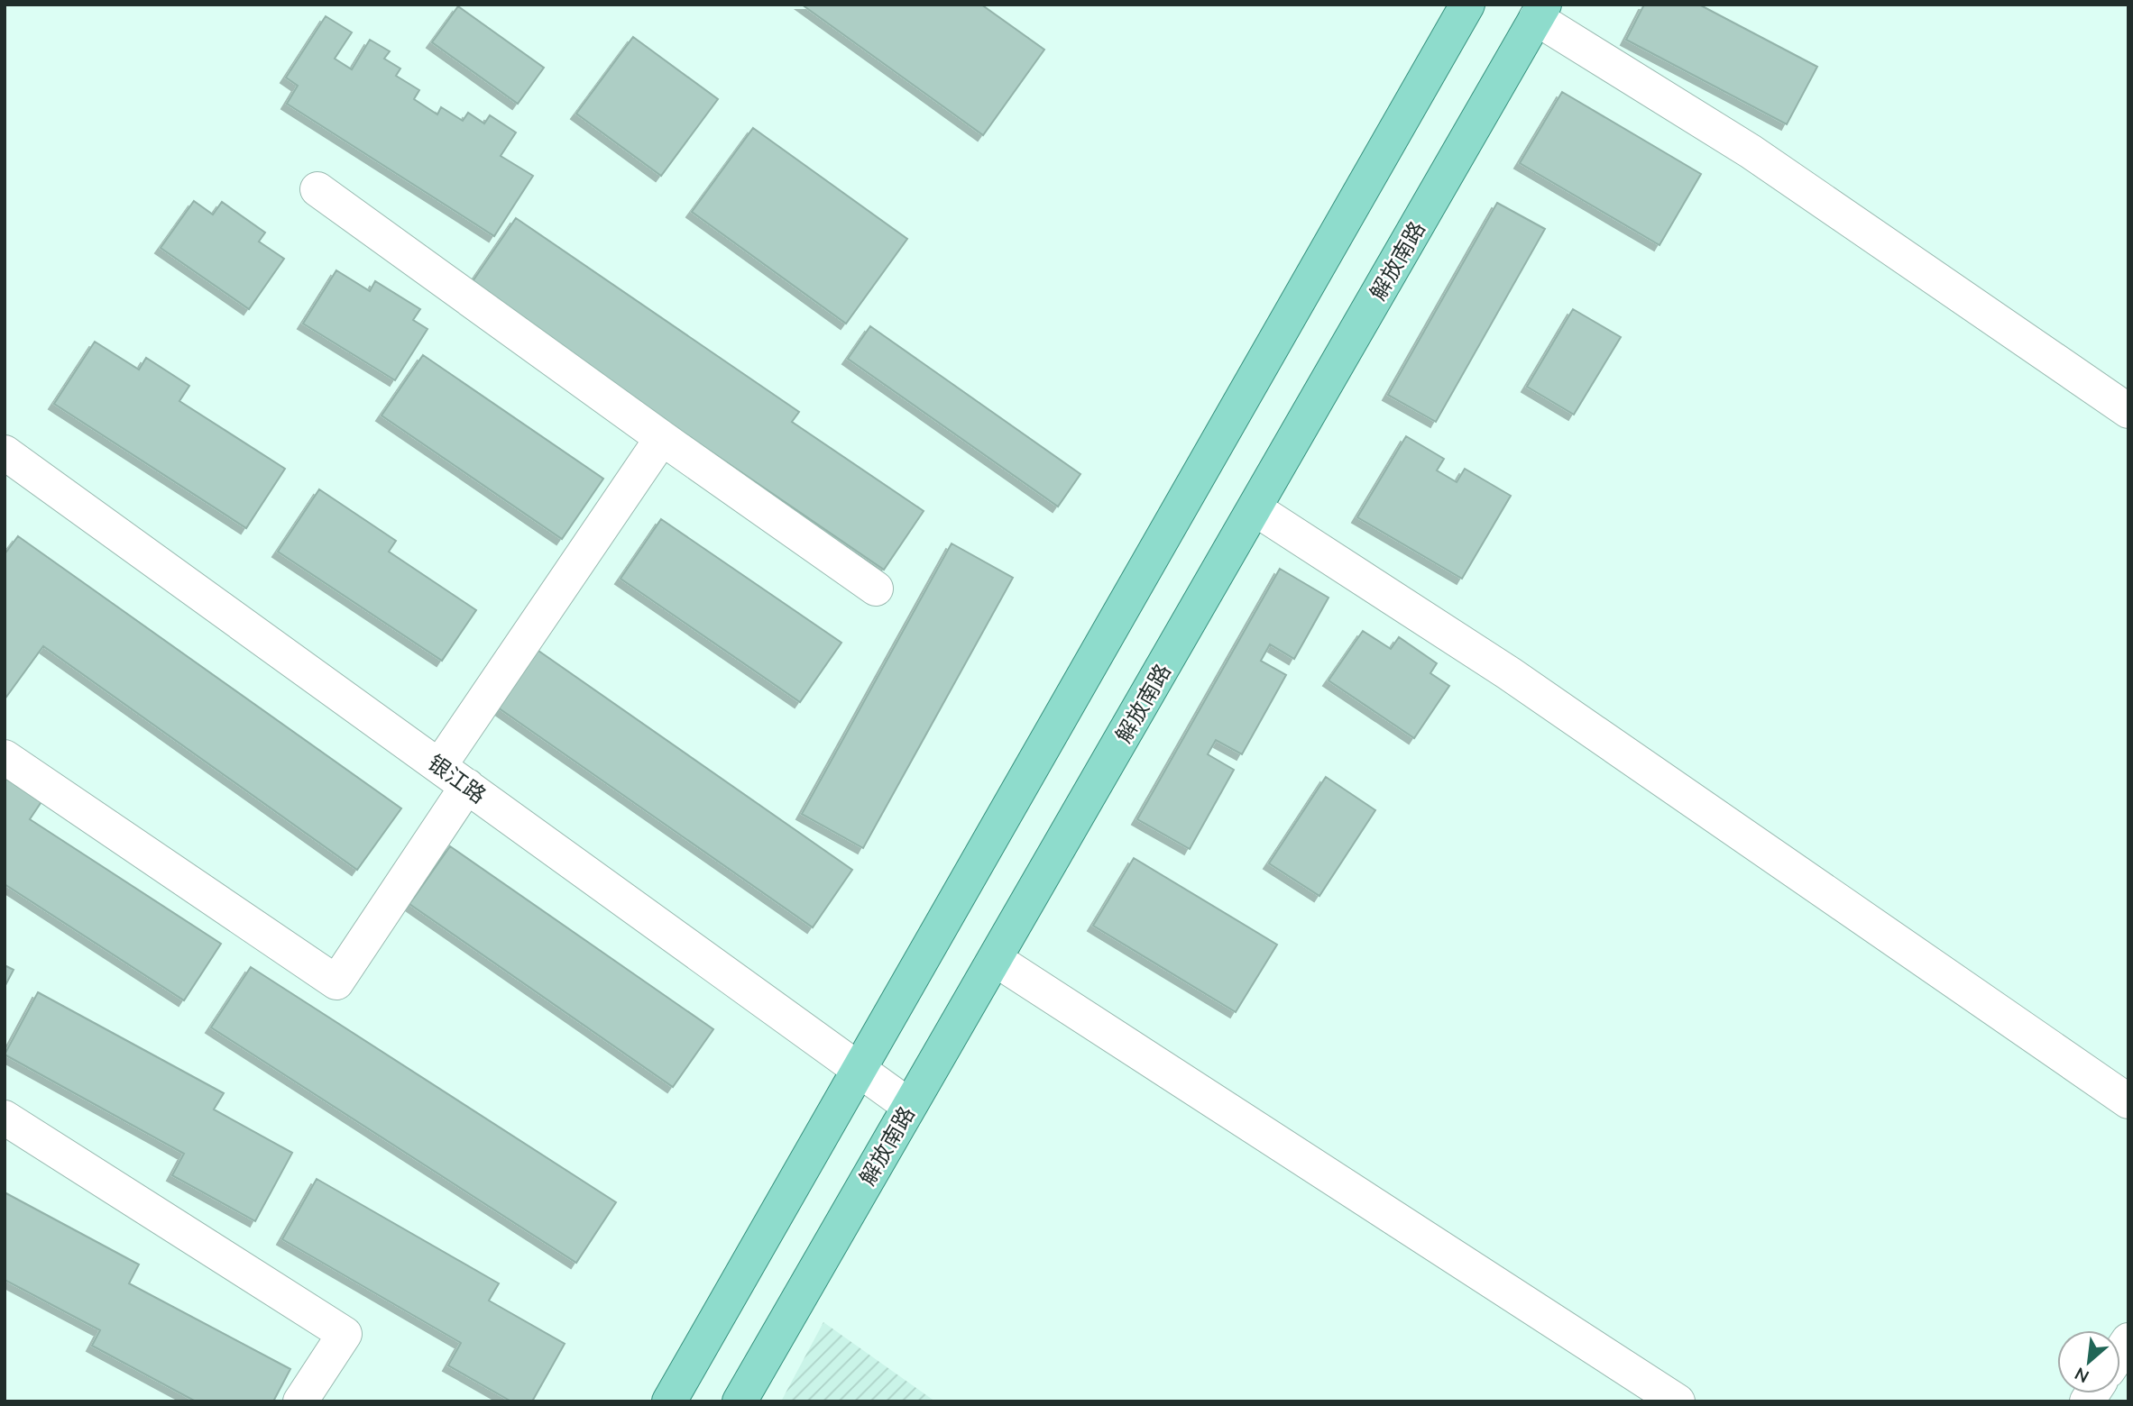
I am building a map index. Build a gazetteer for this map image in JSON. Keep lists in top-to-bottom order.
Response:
{
  "streets": {
    "main road": ["解放南路"],
    "street": ["银江路"]
  },
  "crossings": [
    ["解放南路", "银江路"]
  ],
  "north": "bottom left"
}
